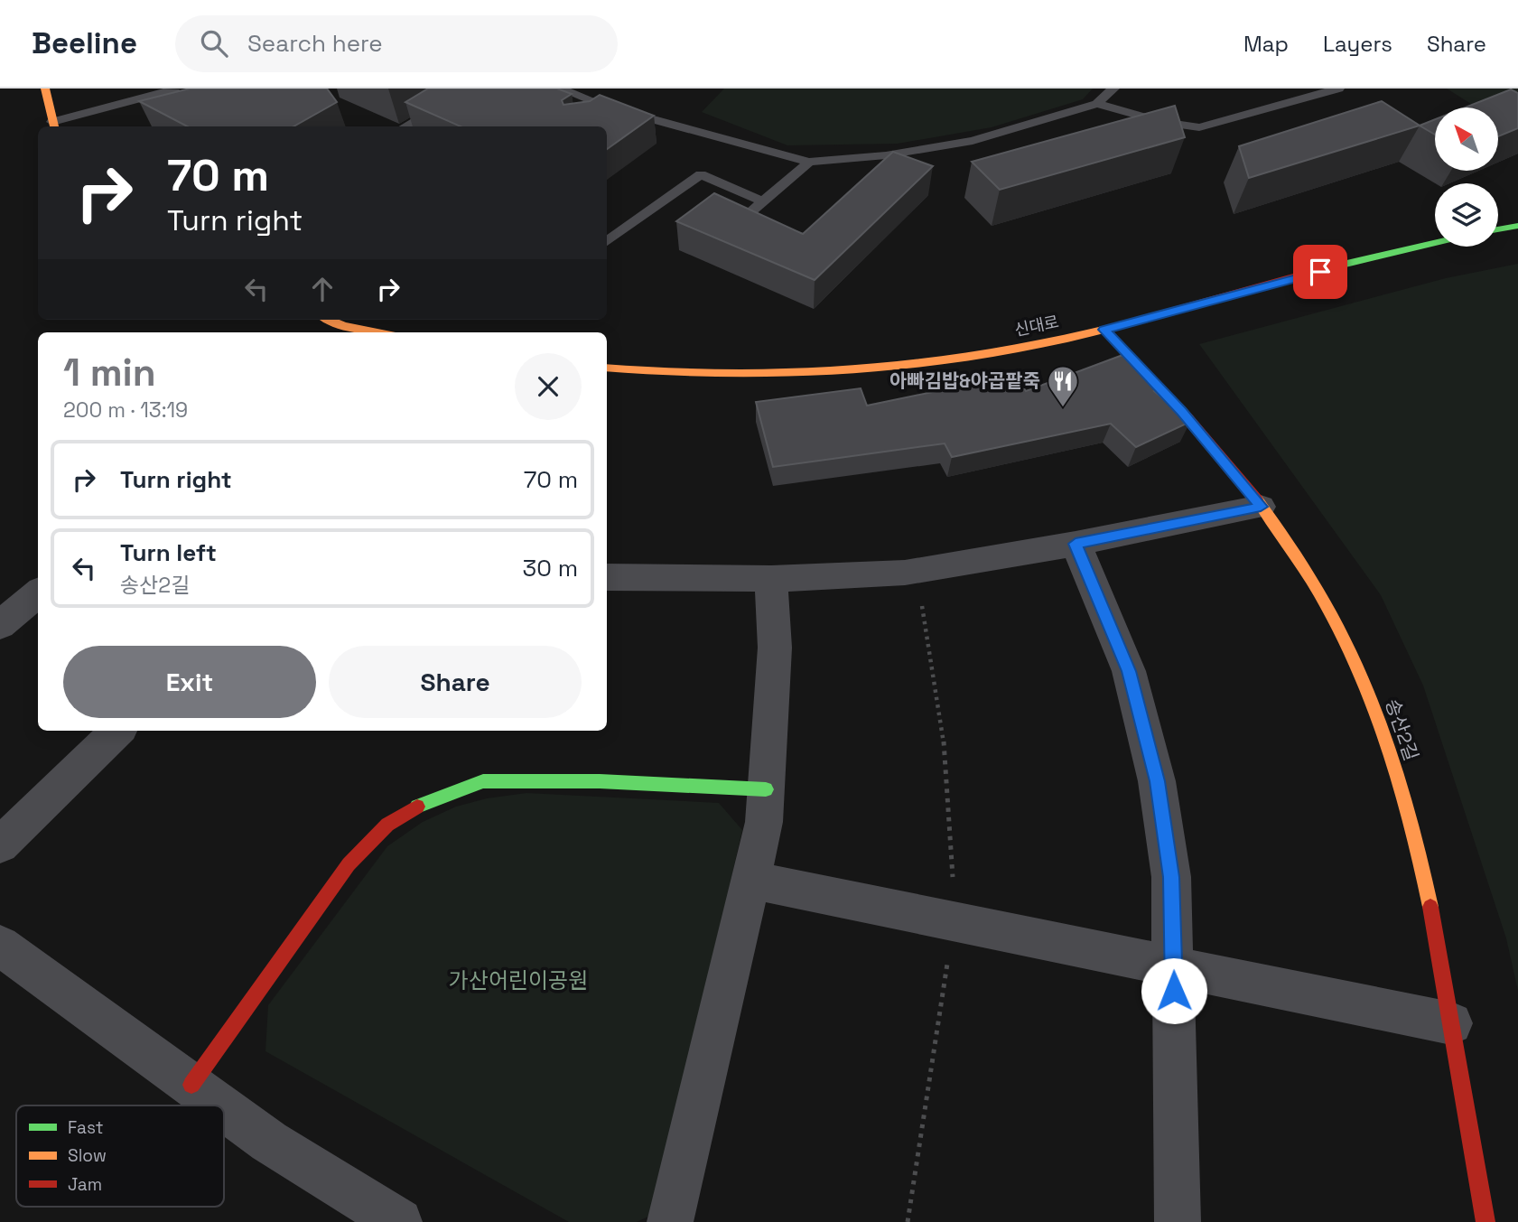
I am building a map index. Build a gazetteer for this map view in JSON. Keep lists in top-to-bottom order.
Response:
{
  "streets": {
    "street": ["신대로", "송산2길"]
  },
  "crossings": [
    ["신대로", "송산2길"]
  ],
  "parks": ["가산어린이공원"],
  "places": {
    "restaurant": ["아빠김밥&야곱팥죽"]
  },
  "legend": ["Fast", "Slow", "Jam"],
  "north": "top left",
  "page": {
    "header": "Beeline",
    "search": "Search here",
    "nav": ["Map", "Layers", "Share"],
    "turn": ["70 m", "Turn right"],
    "heading": ["1 min", "200 m · 13:19"],
    "list": [
      {
        "name": "Turn right",
        "value": "70 m"
      },
      {
        "name": "Turn left",
        "note": "송산2길",
        "value": "30 m"
      }
    ],
    "buttons": ["Exit", "Share"]
  }
}
